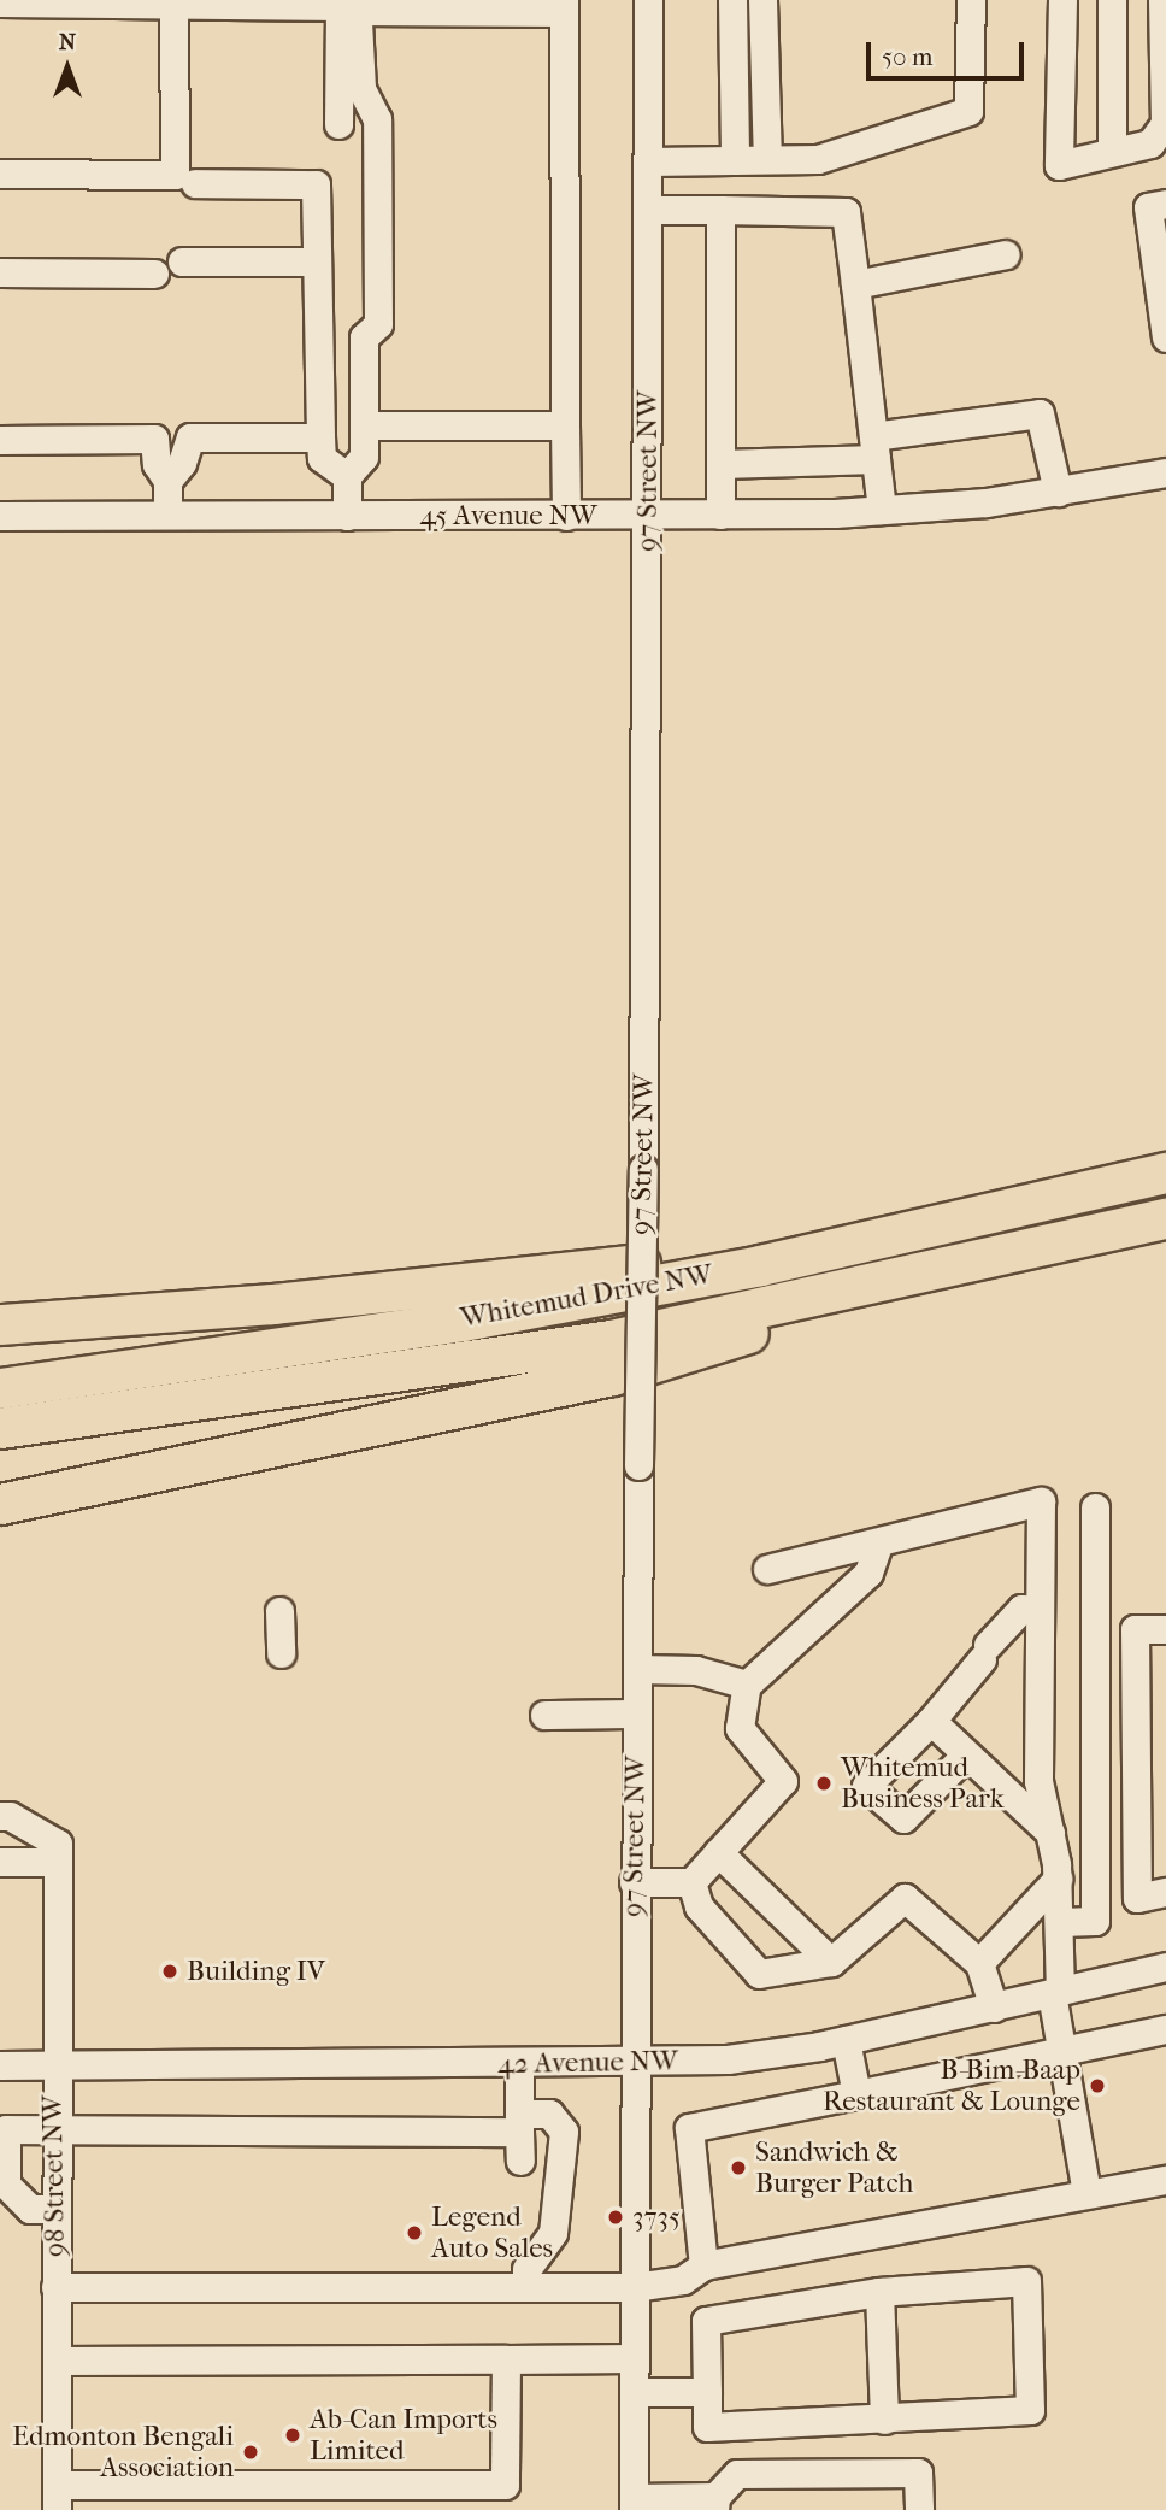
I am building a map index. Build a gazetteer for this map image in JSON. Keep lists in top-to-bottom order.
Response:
{
  "streets": {
    "highway": ["Whitemud Drive NW"],
    "street": [
      "97 Street NW",
      "45 Avenue NW",
      "42 Avenue NW",
      "98 Street NW"
    ]
  },
  "crossings": [
    ["97 Street NW", "45 Avenue NW"],
    ["97 Street NW", "42 Avenue NW"],
    ["42 Avenue NW", "98 Street NW"]
  ],
  "places": [
    "Whitemud Business Park",
    "Building IV",
    "B-Bim-Baap Restaurant & Lounge",
    "Sandwich & Burger Patch",
    "3735",
    "Legend Auto Sales",
    "Ab-Can Imports Limited",
    "Edmonton Bengali Association"
  ],
  "scale_bar": "50 m",
  "north": "top"
}
